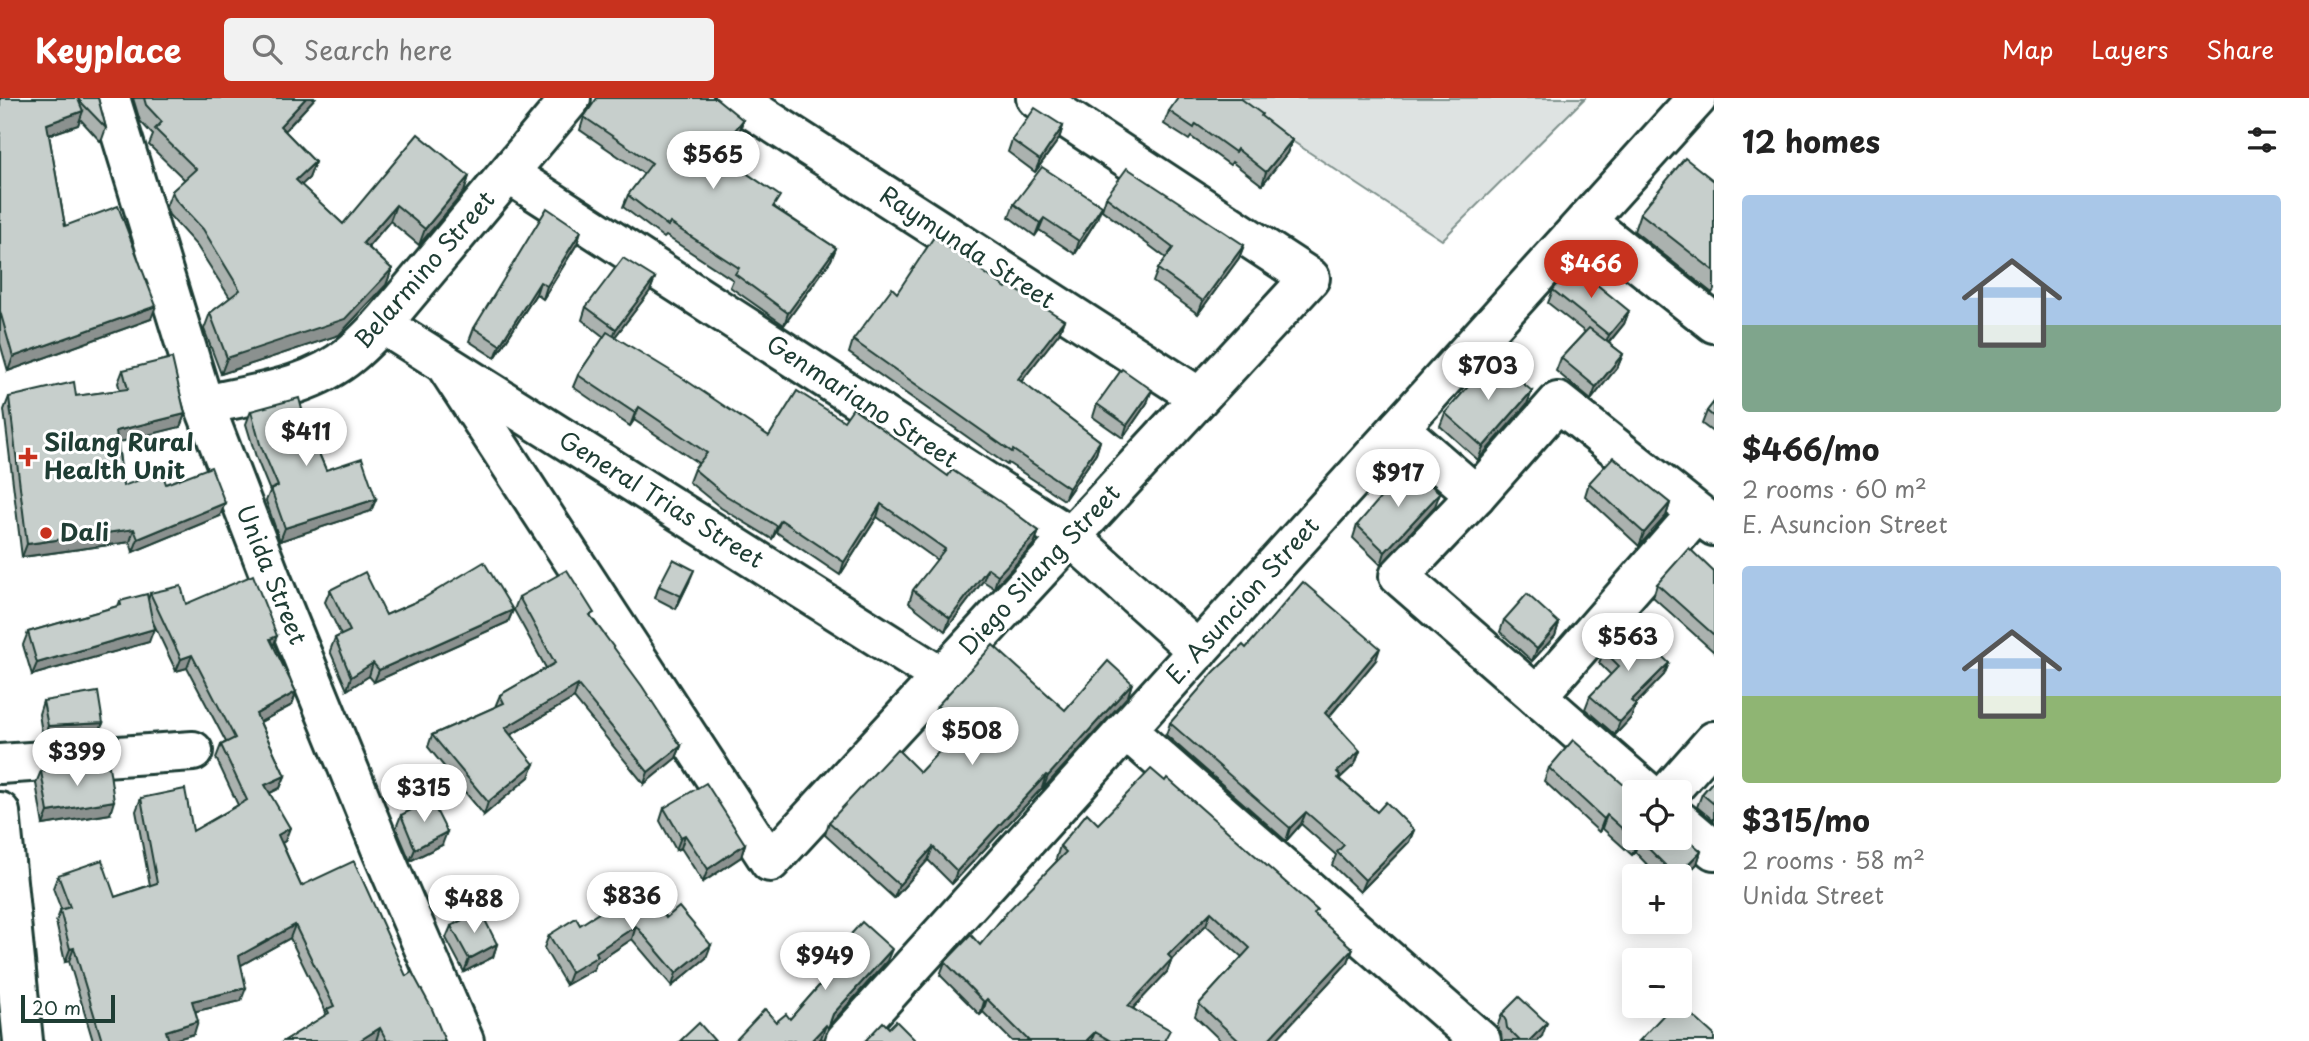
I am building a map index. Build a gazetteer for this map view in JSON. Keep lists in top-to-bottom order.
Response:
{
  "streets": {
    "street": [
      "Raymunda Street",
      "Belarmino Street",
      "Genmariano Street",
      "General Trias Street",
      "Diego Silang Street",
      "Unida Street",
      "E. Asuncion Street"
    ]
  },
  "crossings": [
    ["Raymunda Street", "Diego Silang Street"],
    ["Belarmino Street", "Genmariano Street"],
    ["Belarmino Street", "General Trias Street"],
    ["Belarmino Street", "Unida Street"],
    ["Genmariano Street", "Diego Silang Street"],
    ["Genmariano Street", "E. Asuncion Street"],
    ["General Trias Street", "Diego Silang Street"]
  ],
  "places": {
    "health": ["Silang Rural Health Unit"],
    "other": ["Dali"]
  },
  "scale_bar": "20 m",
  "page": {
    "header": "Keyplace",
    "search": "Search here",
    "nav": ["Map", "Layers", "Share"],
    "heading": "12 homes",
    "price": [
      "$565",
      "$466",
      "$703",
      "$411",
      "$917",
      "$563",
      "$508",
      "$399",
      "$315",
      "$836",
      "$488",
      "$949"
    ],
    "list": [
      {
        "name": "$466/mo",
        "note": "2 rooms · 60 m² · E. Asuncion Street"
      },
      {
        "name": "$315/mo",
        "note": "2 rooms · 58 m² · Unida Street"
      }
    ],
    "map_buttons": ["+", "−"],
    "scale": "20 m"
  }
}
